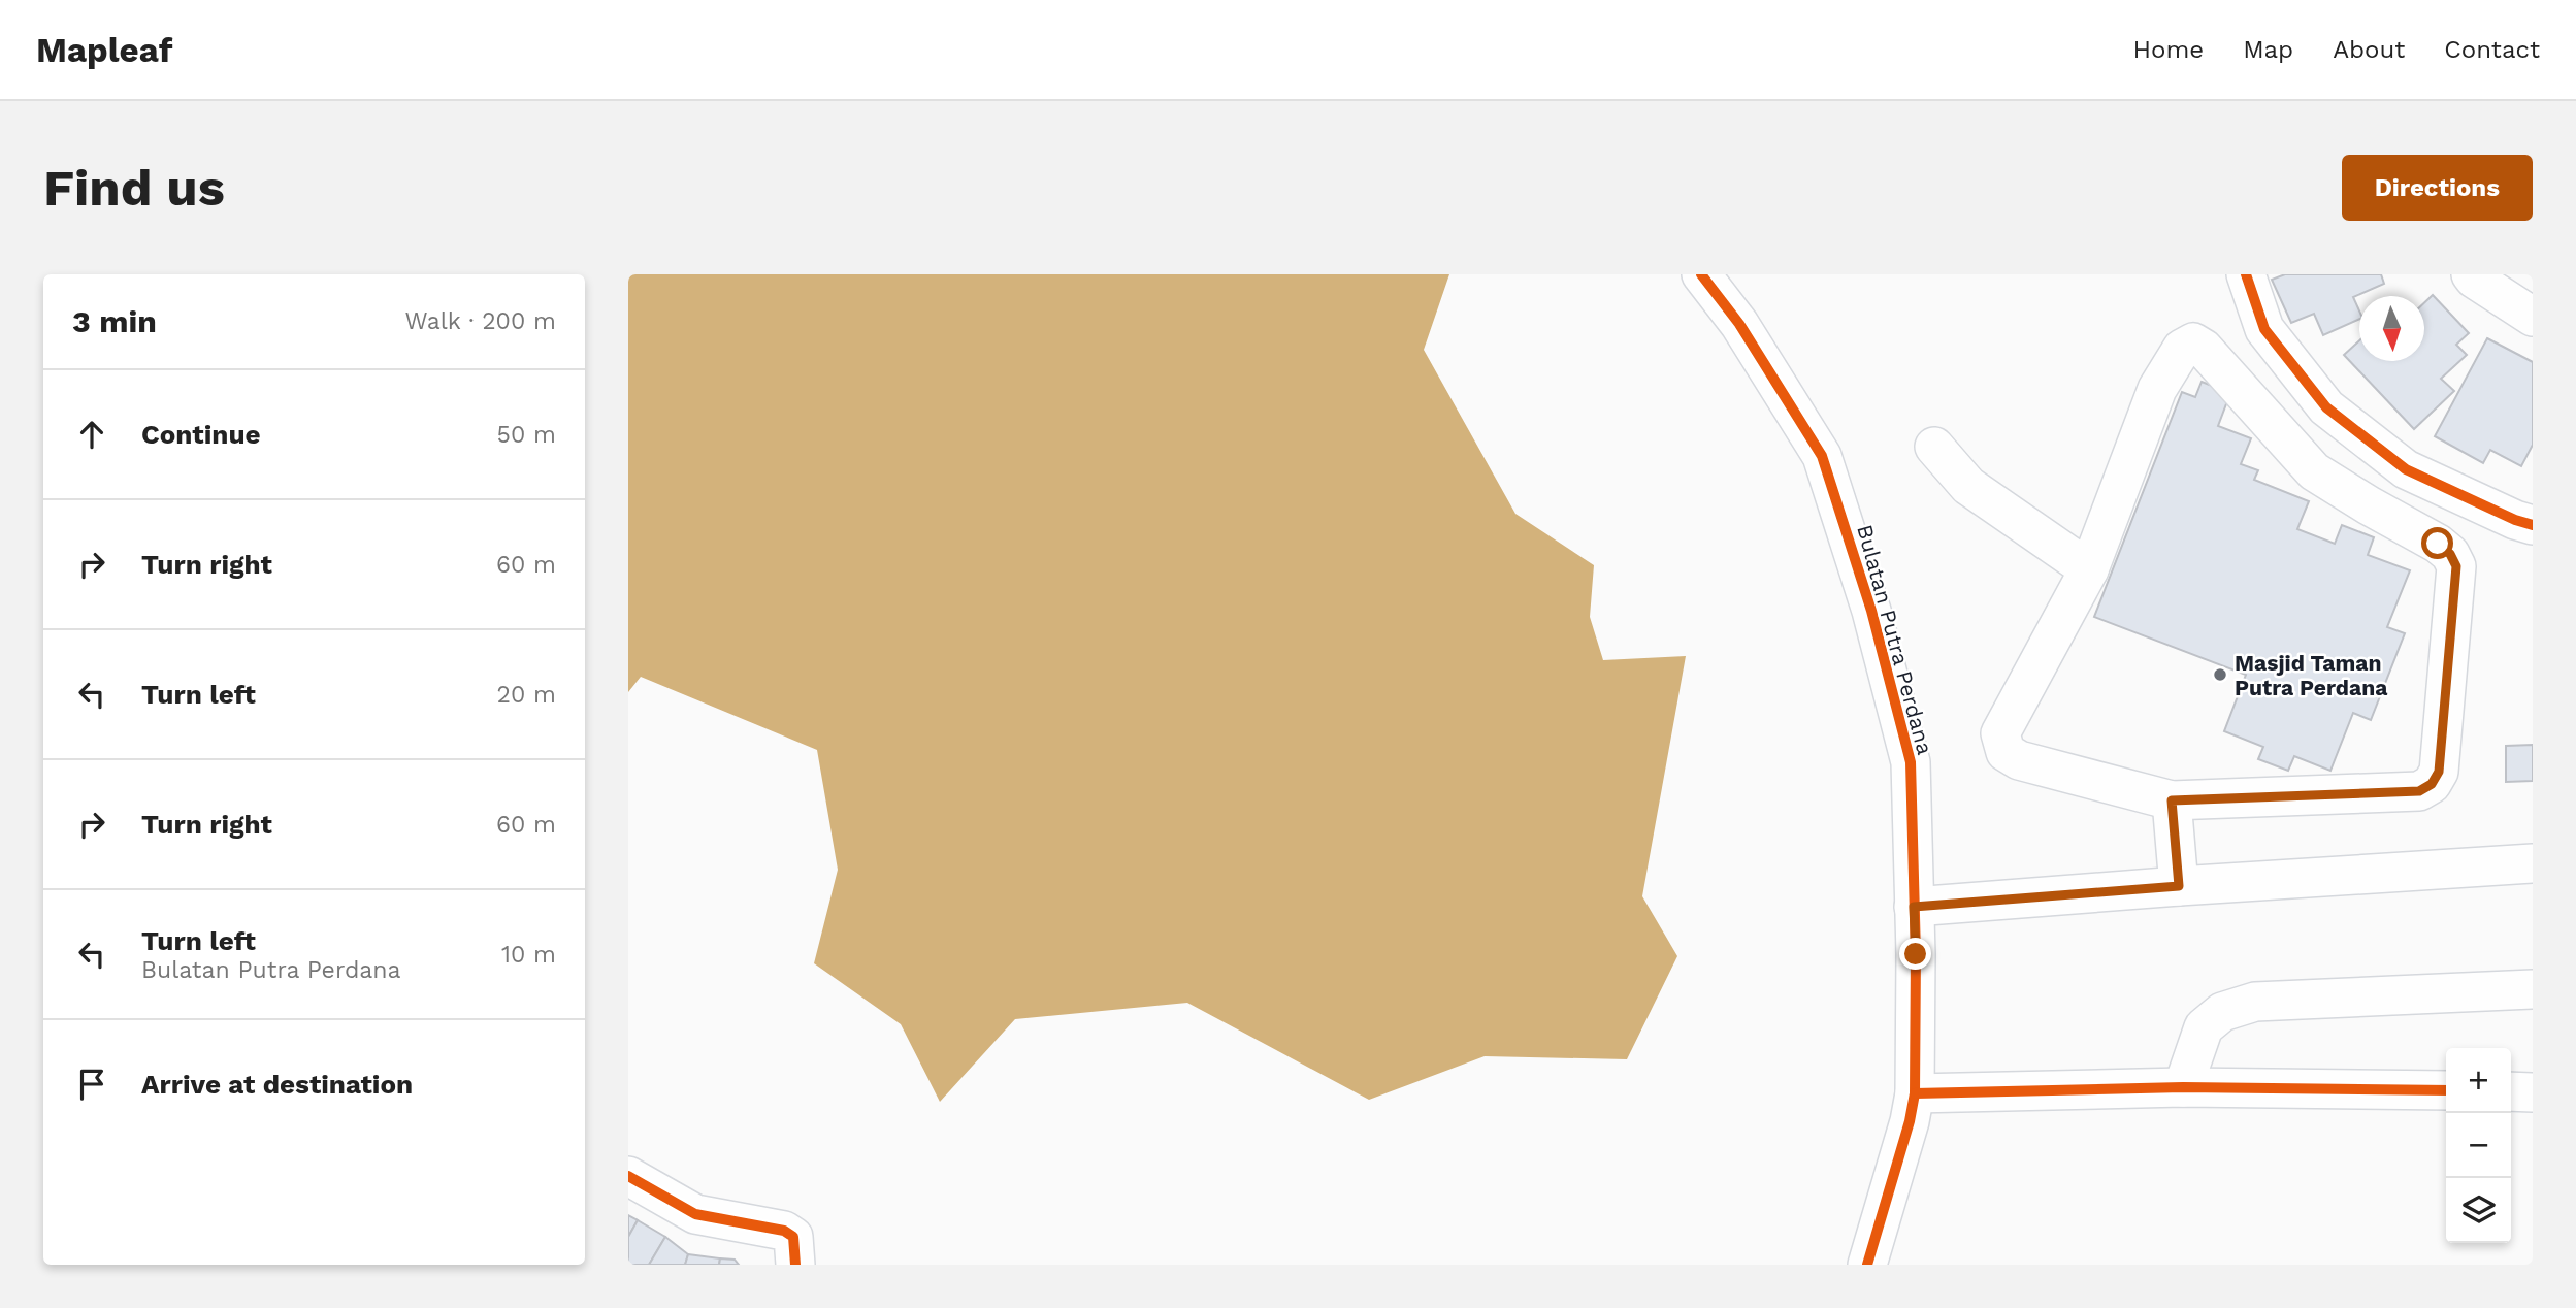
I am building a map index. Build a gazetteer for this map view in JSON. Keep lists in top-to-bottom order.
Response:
{
  "streets": {
    "street": ["Bulatan Putra Perdana"]
  },
  "places": ["Masjid Taman Putra Perdana"],
  "north": "bottom",
  "page": {
    "header": "Mapleaf",
    "nav": [
      "Home",
      "Map",
      "About",
      "Contact"
    ],
    "buttons": "Directions",
    "title": "Find us",
    "heading": ["3 min", "Walk · 200 m"],
    "list": [
      ["Continue", "50 m"],
      ["Turn right", "60 m"],
      ["Turn left", "20 m"],
      ["Turn right", "60 m"],
      ["Turn left", "Bulatan Putra Perdana", "10 m"],
      "Arrive at destination"
    ],
    "map_buttons": ["+", "−"]
  }
}
